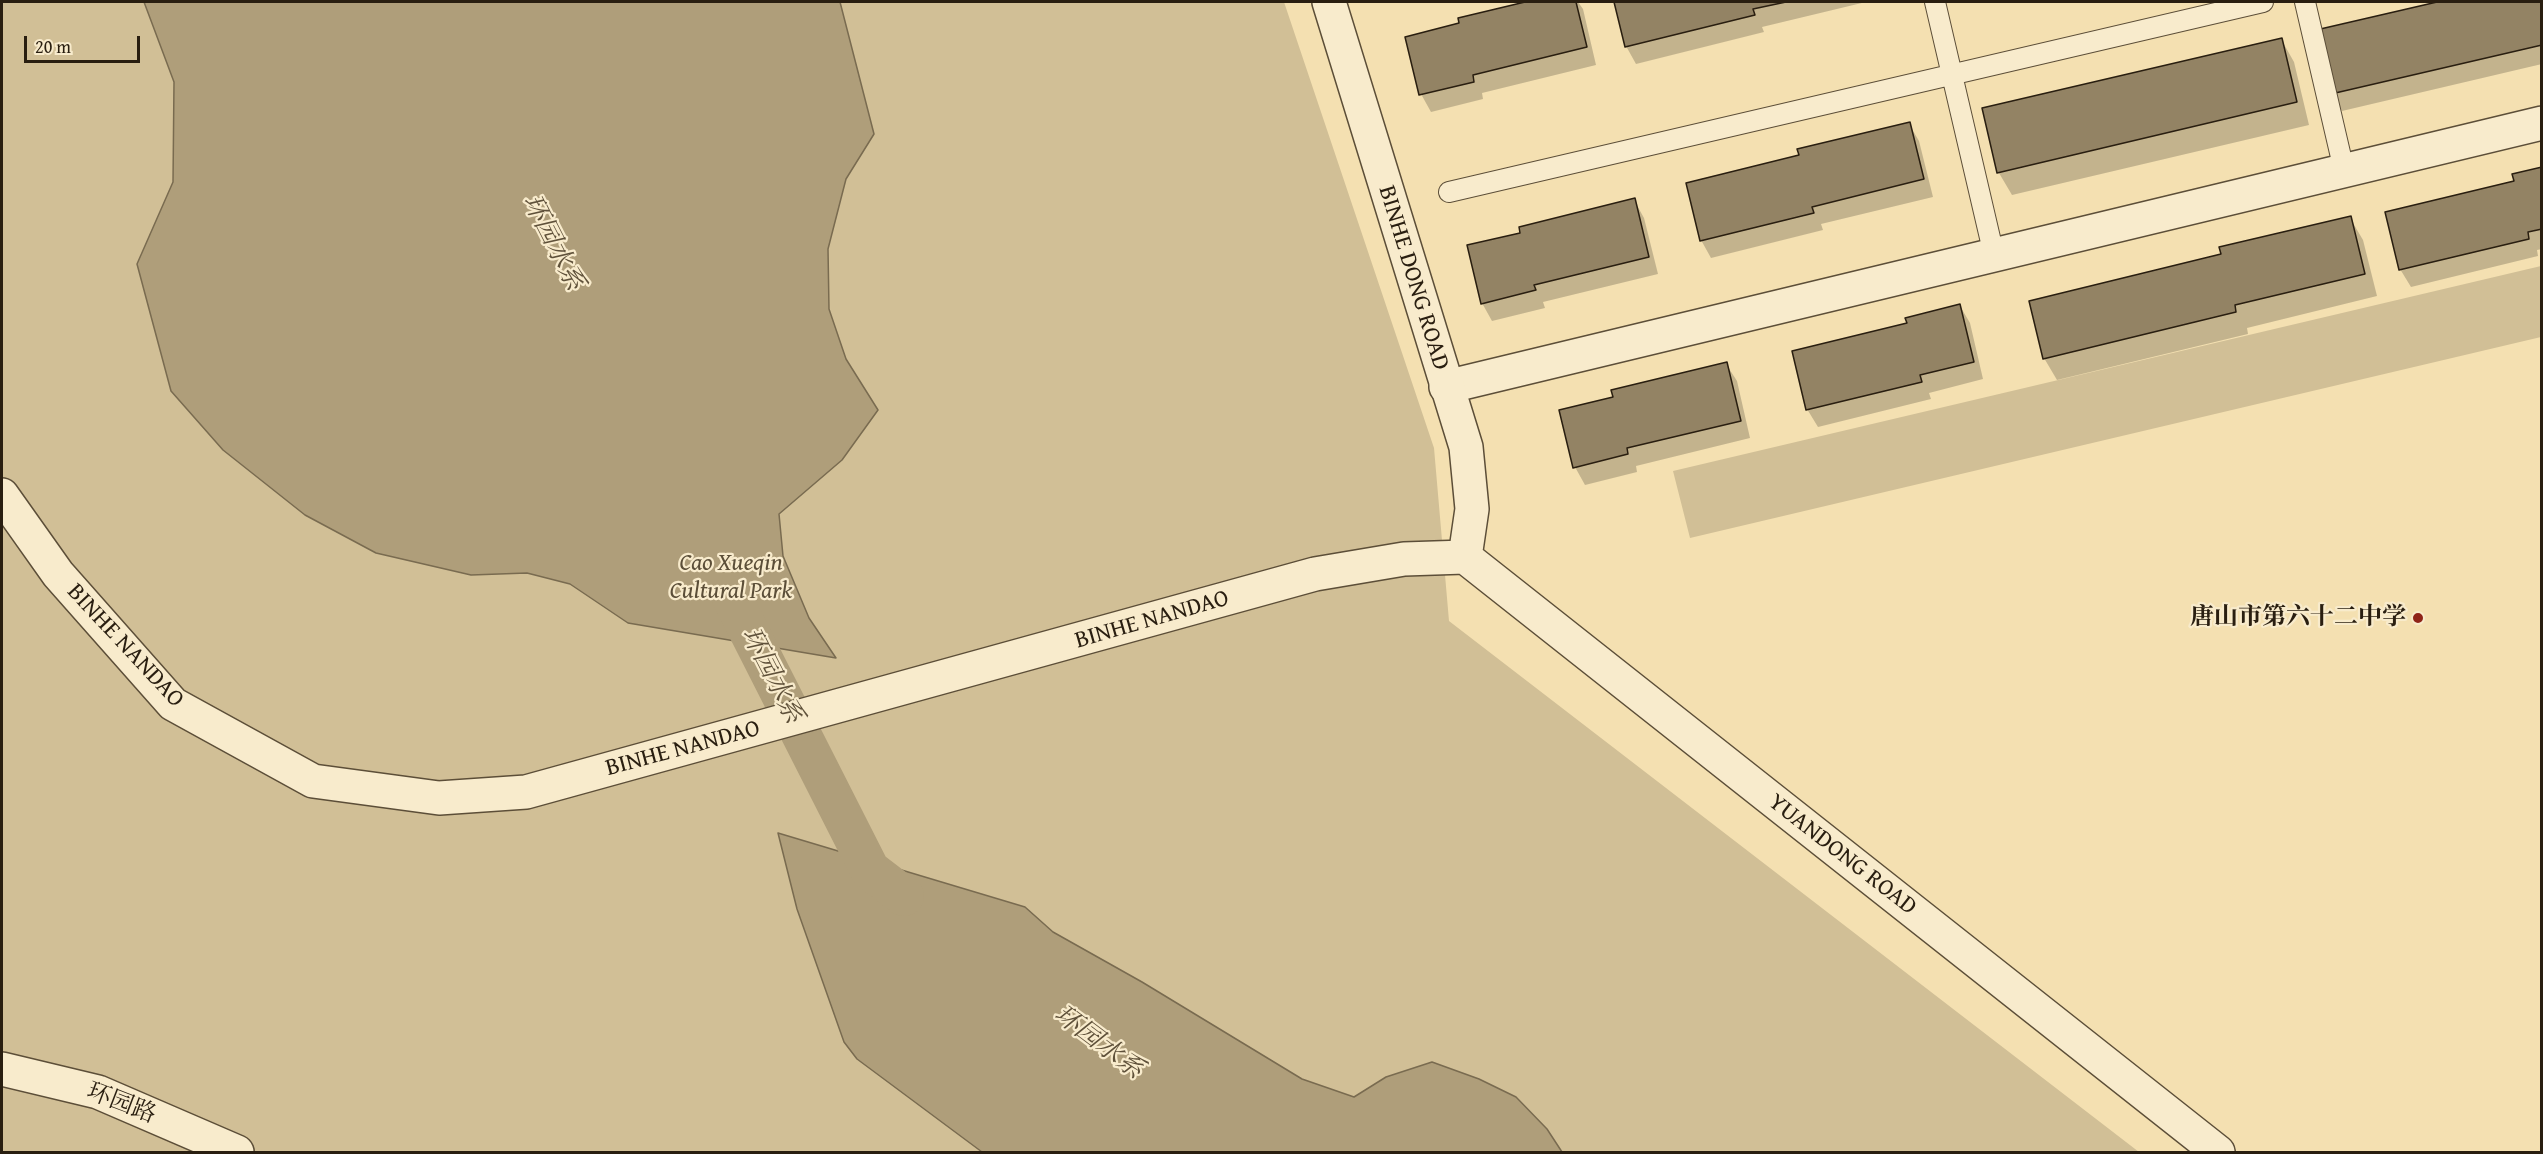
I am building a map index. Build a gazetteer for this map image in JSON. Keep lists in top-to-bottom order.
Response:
{
  "streets": {
    "street": [
      "BINHE DONG ROAD",
      "BINHE NANDAO",
      "YUANDONG ROAD",
      "环园路"
    ]
  },
  "crossings": [
    ["BINHE DONG ROAD", "BINHE NANDAO"],
    ["BINHE DONG ROAD", "YUANDONG ROAD"],
    ["BINHE NANDAO", "YUANDONG ROAD"]
  ],
  "water": ["环园水系"],
  "parks": ["Cao Xueqin Cultural Park"],
  "places": ["唐山市第六十二中学"],
  "scale_bar": "20 m"
}
